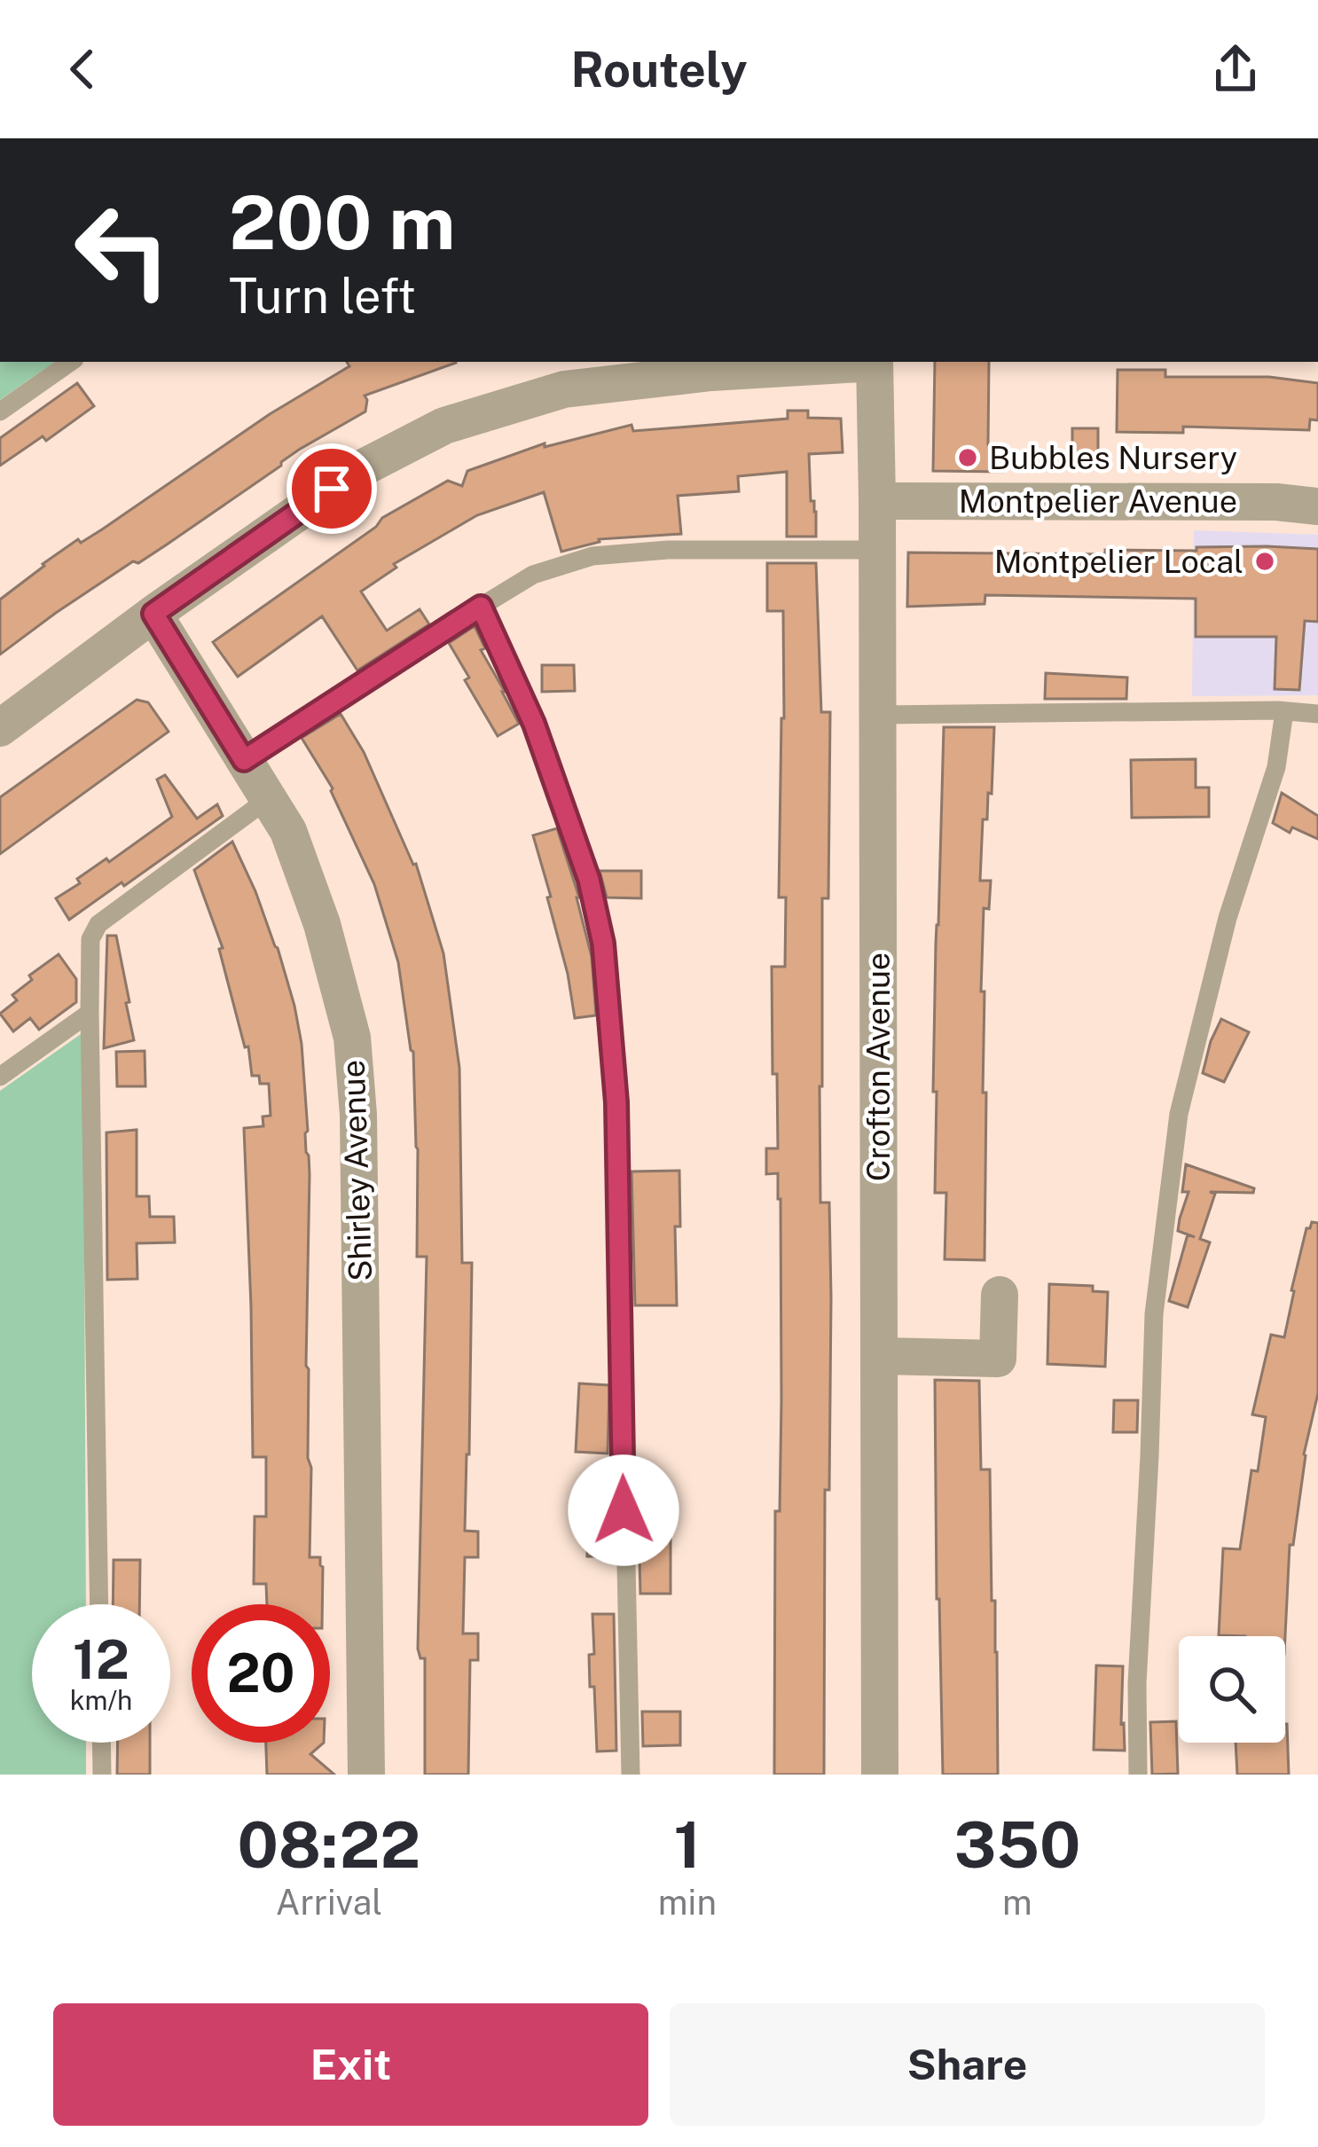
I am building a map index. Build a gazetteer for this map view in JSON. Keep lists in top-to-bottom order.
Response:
{
  "streets": {
    "street": ["Montpelier Avenue", "Crofton Avenue", "Shirley Avenue"]
  },
  "crossings": [
    ["Montpelier Avenue", "Crofton Avenue"]
  ],
  "places": ["Bubbles Nursery", "Montpelier Local"],
  "page": {
    "header": "Routely",
    "turn": ["200 m", "Turn left"],
    "speed": "12 km/h",
    "limit": "20",
    "eta": [
      "08:22",
      "Arrival",
      "1",
      "min",
      "350",
      "m"
    ],
    "buttons": ["Exit", "Share"]
  }
}
